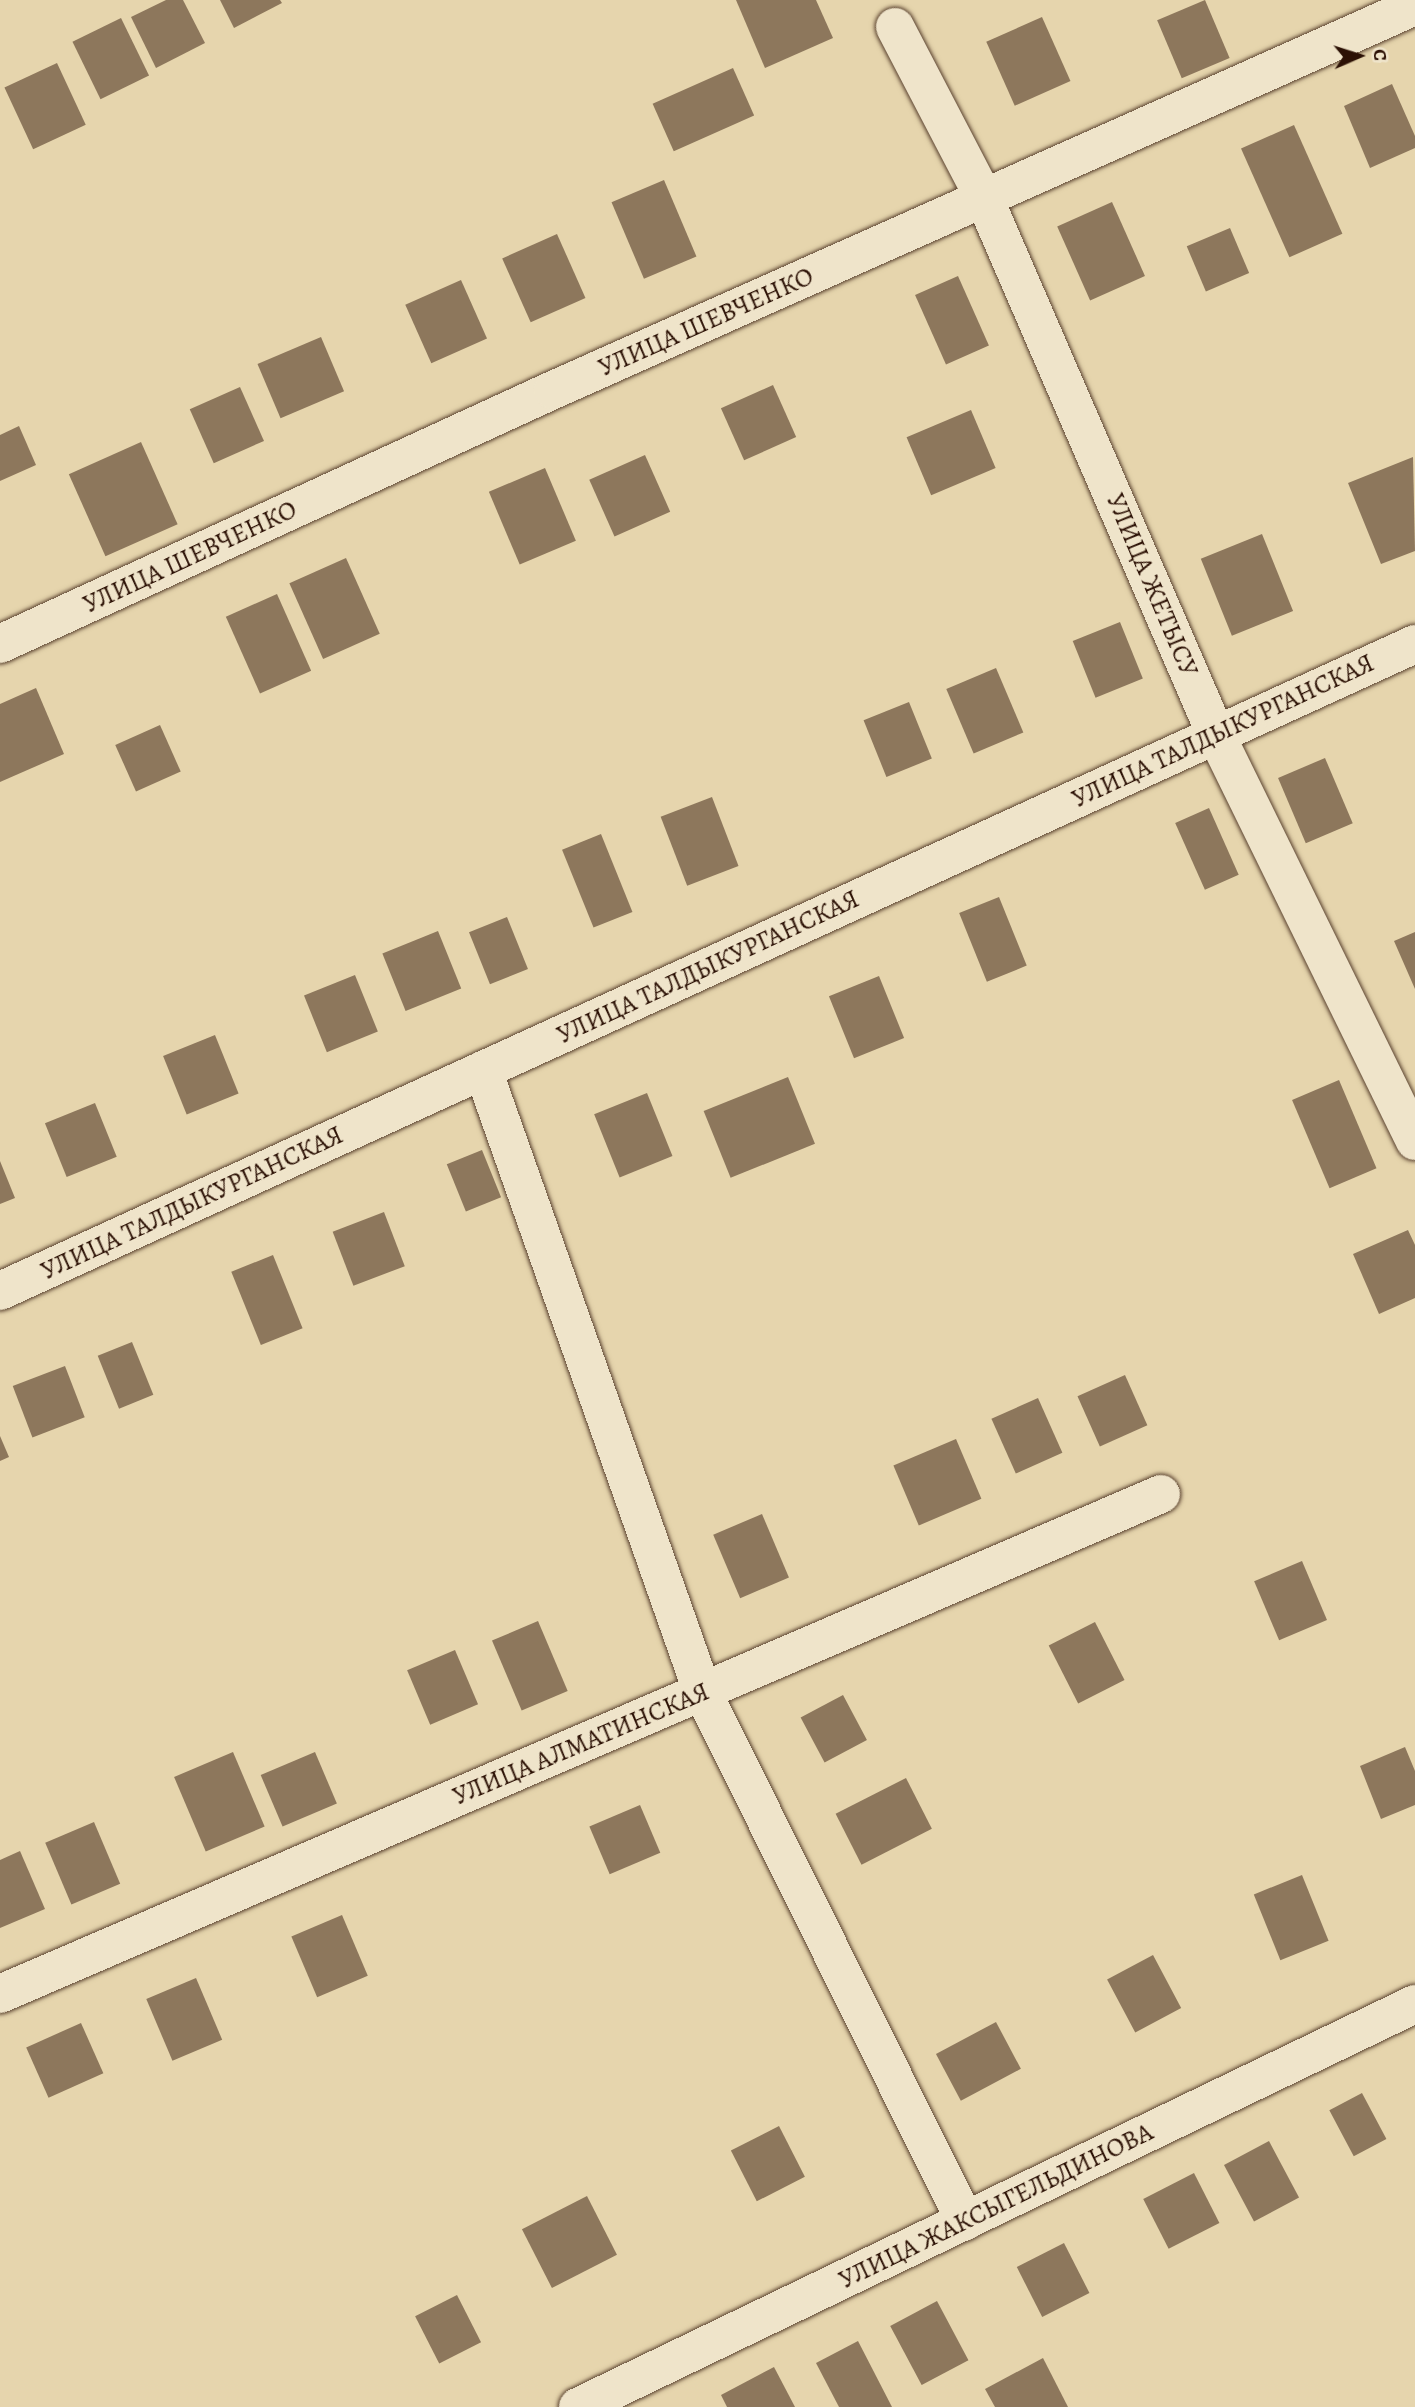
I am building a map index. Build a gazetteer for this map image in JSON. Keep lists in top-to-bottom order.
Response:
{
  "streets": {
    "street": [
      "УЛИЦА ШЕВЧЕНКО",
      "УЛИЦА ЖЕТЫСУ",
      "УЛИЦА ТАЛДЫКУРГАНСКАЯ",
      "УЛИЦА АЛМАТИНСКАЯ",
      "УЛИЦА ЖАКСЫГЕЛЬДИНОВА"
    ]
  },
  "crossings": [
    ["УЛИЦА ШЕВЧЕНКО", "УЛИЦА ЖЕТЫСУ"],
    ["УЛИЦА ЖЕТЫСУ", "УЛИЦА ТАЛДЫКУРГАНСКАЯ"]
  ],
  "north": "right"
}
